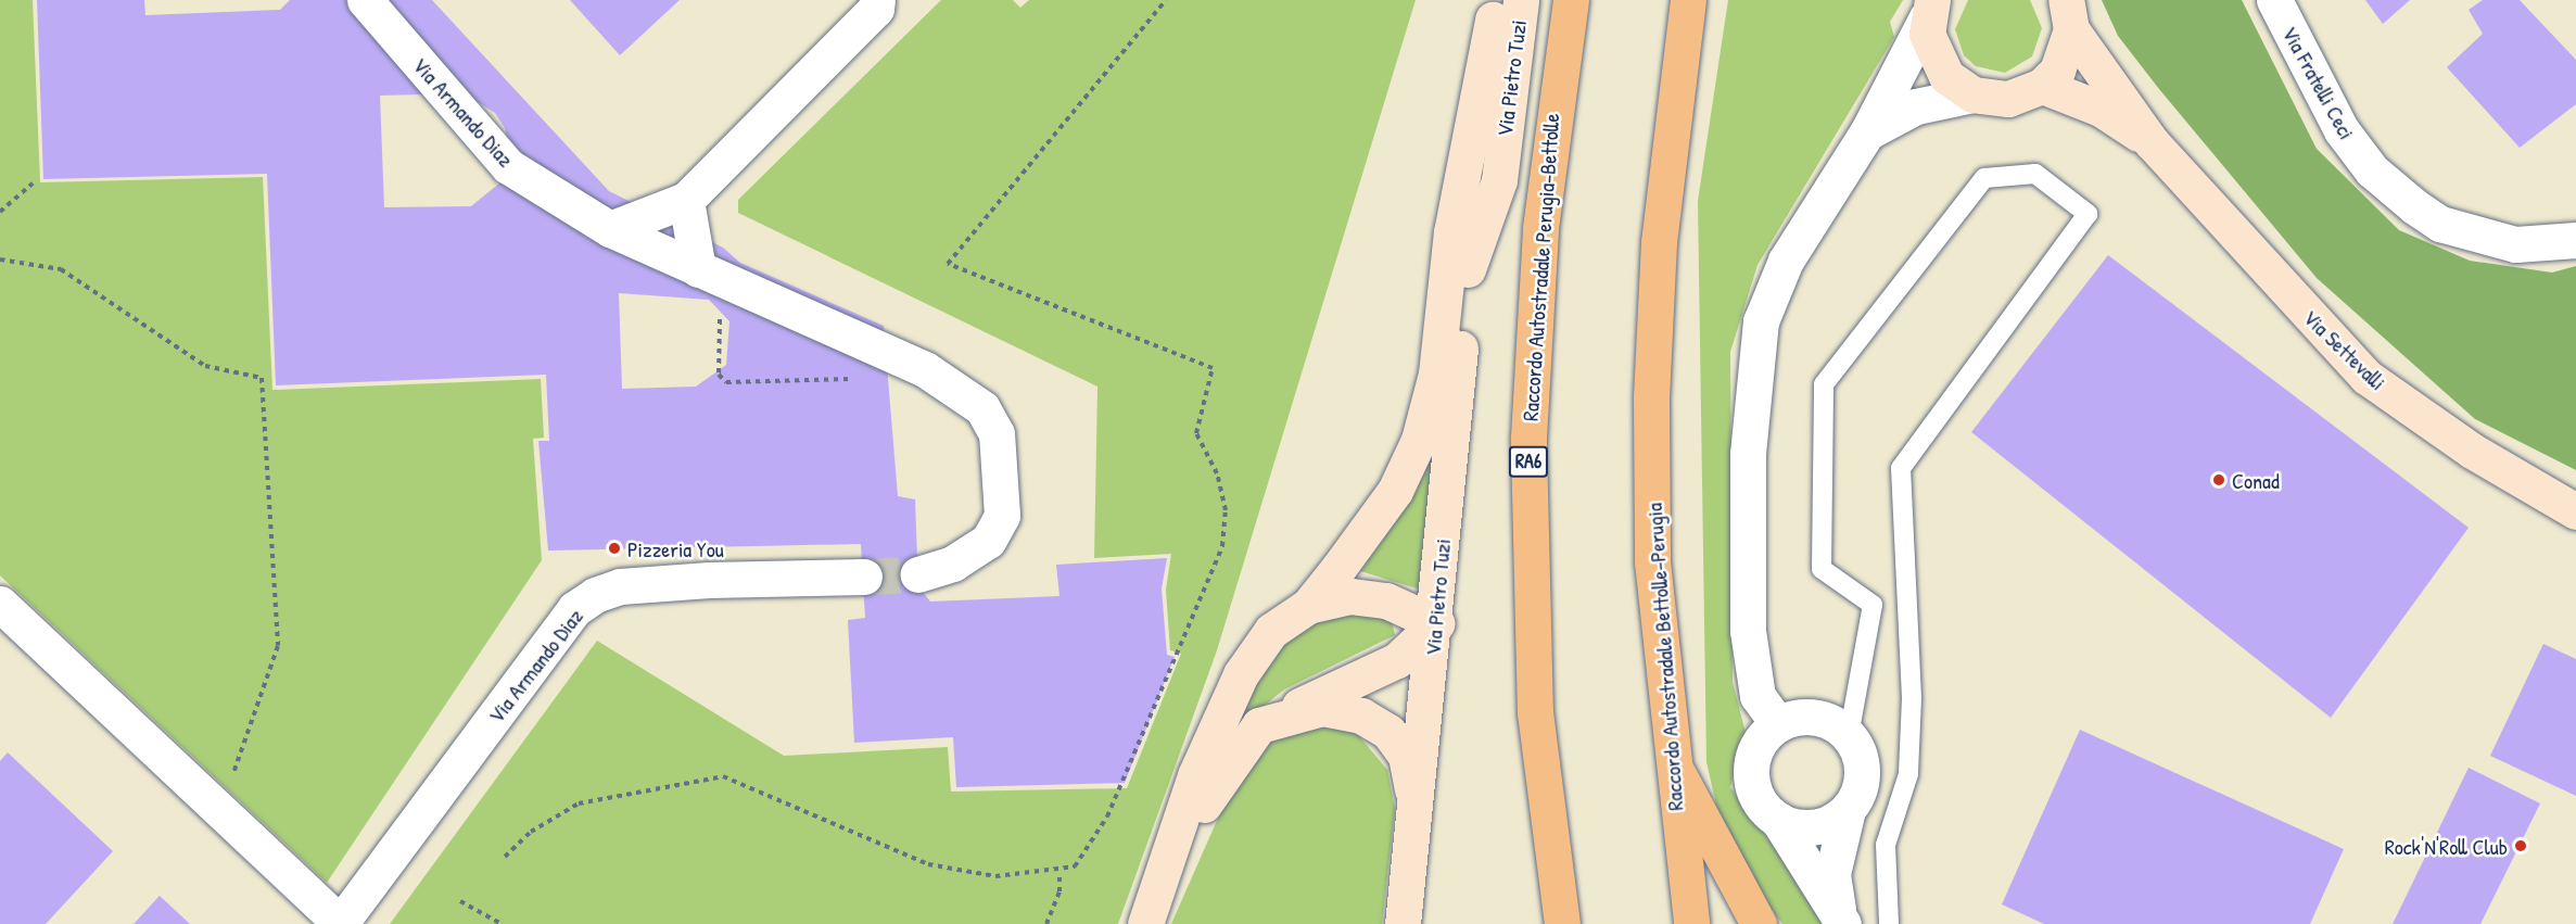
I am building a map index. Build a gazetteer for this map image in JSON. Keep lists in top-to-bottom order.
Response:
{
  "streets": {
    "highway": ["Raccordo Autostradale Perugia-Bettolle", "RA6", "Raccordo Autostradale Bettolle-Perugia"],
    "main road": ["Via Pietro Tuzi", "Via Settevalli"],
    "street": ["Via Fratelli Ceci", "Via Armando Diaz"]
  },
  "places": ["Conad", "Pizzeria You", "Rock'N'Roll Club"]
}
